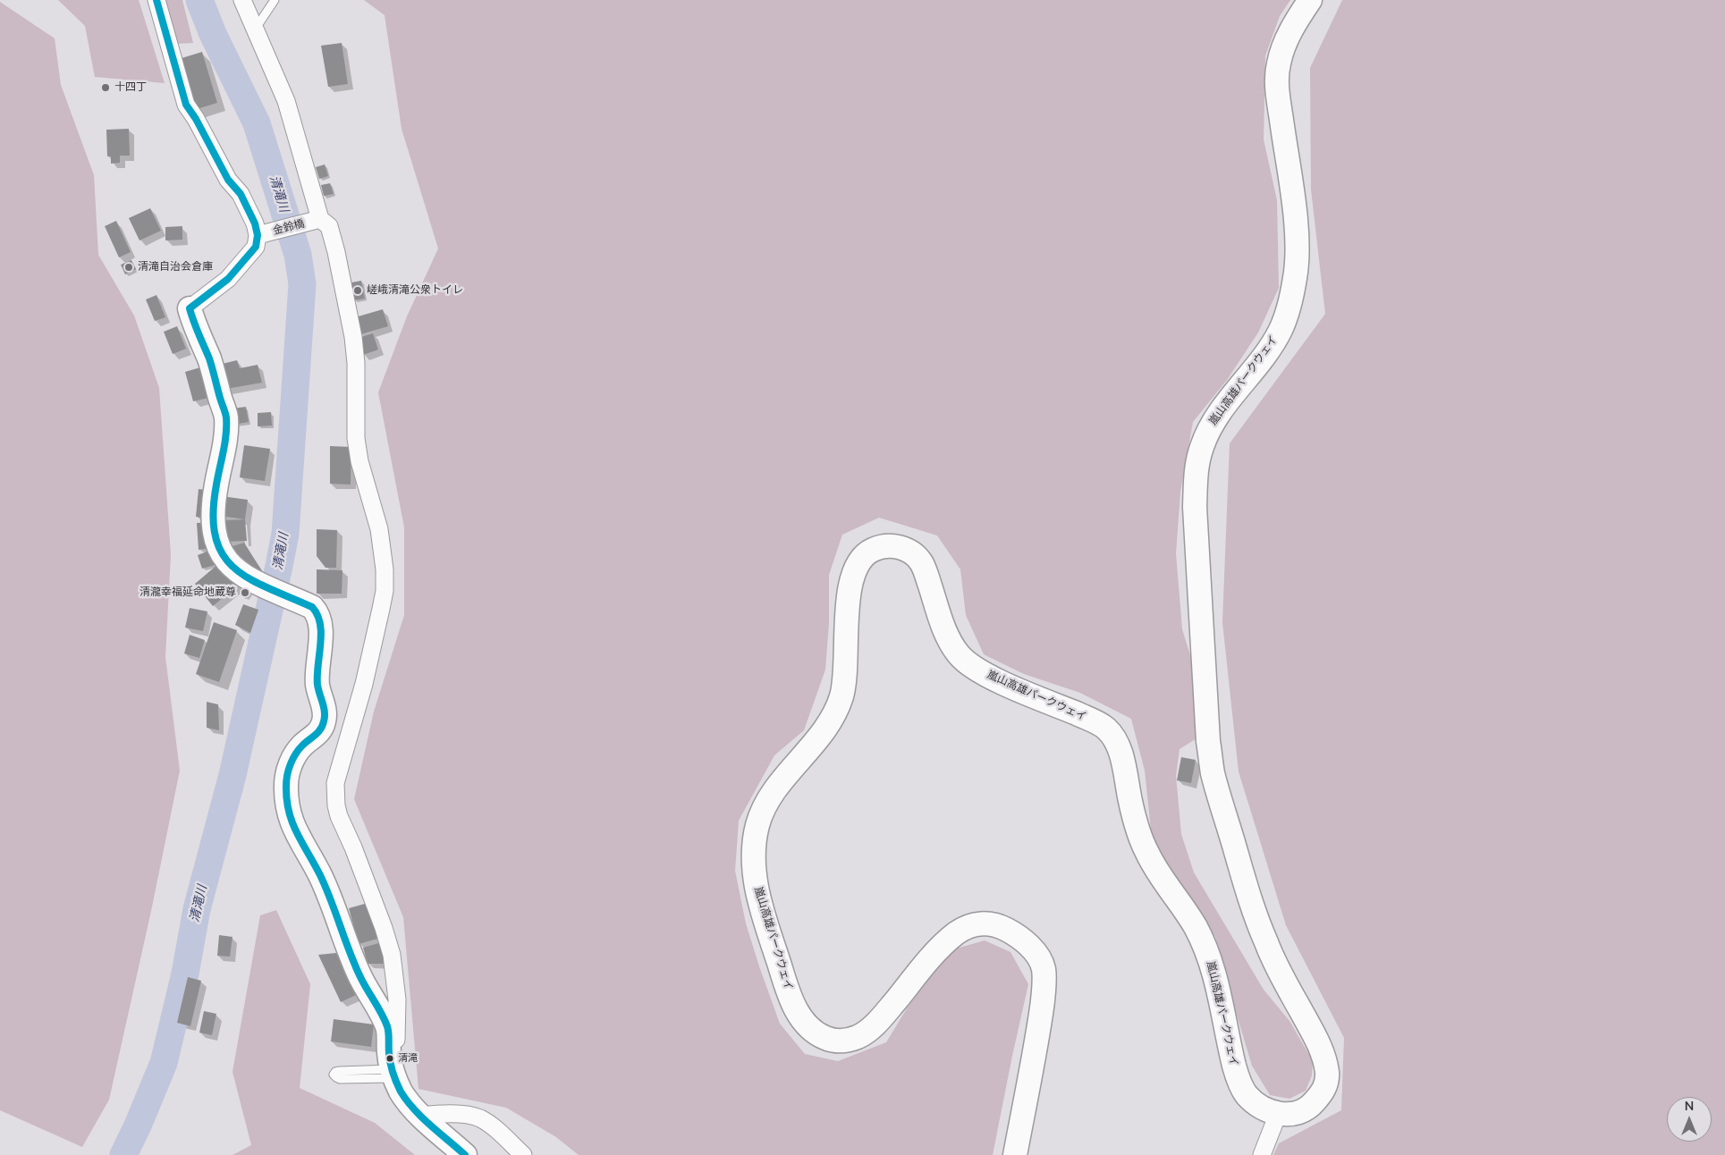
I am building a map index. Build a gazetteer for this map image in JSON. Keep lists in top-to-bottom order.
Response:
{
  "streets": {
    "street": ["金鈴橋", "嵐山高雄パークウェイ"]
  },
  "water": ["清滝川"],
  "places": [
    "十四丁",
    "清滝自治会倉庫",
    "嵯峨清滝公衆トイレ",
    "清瀧幸福延命地蔵尊",
    "清滝"
  ],
  "north": "top"
}
